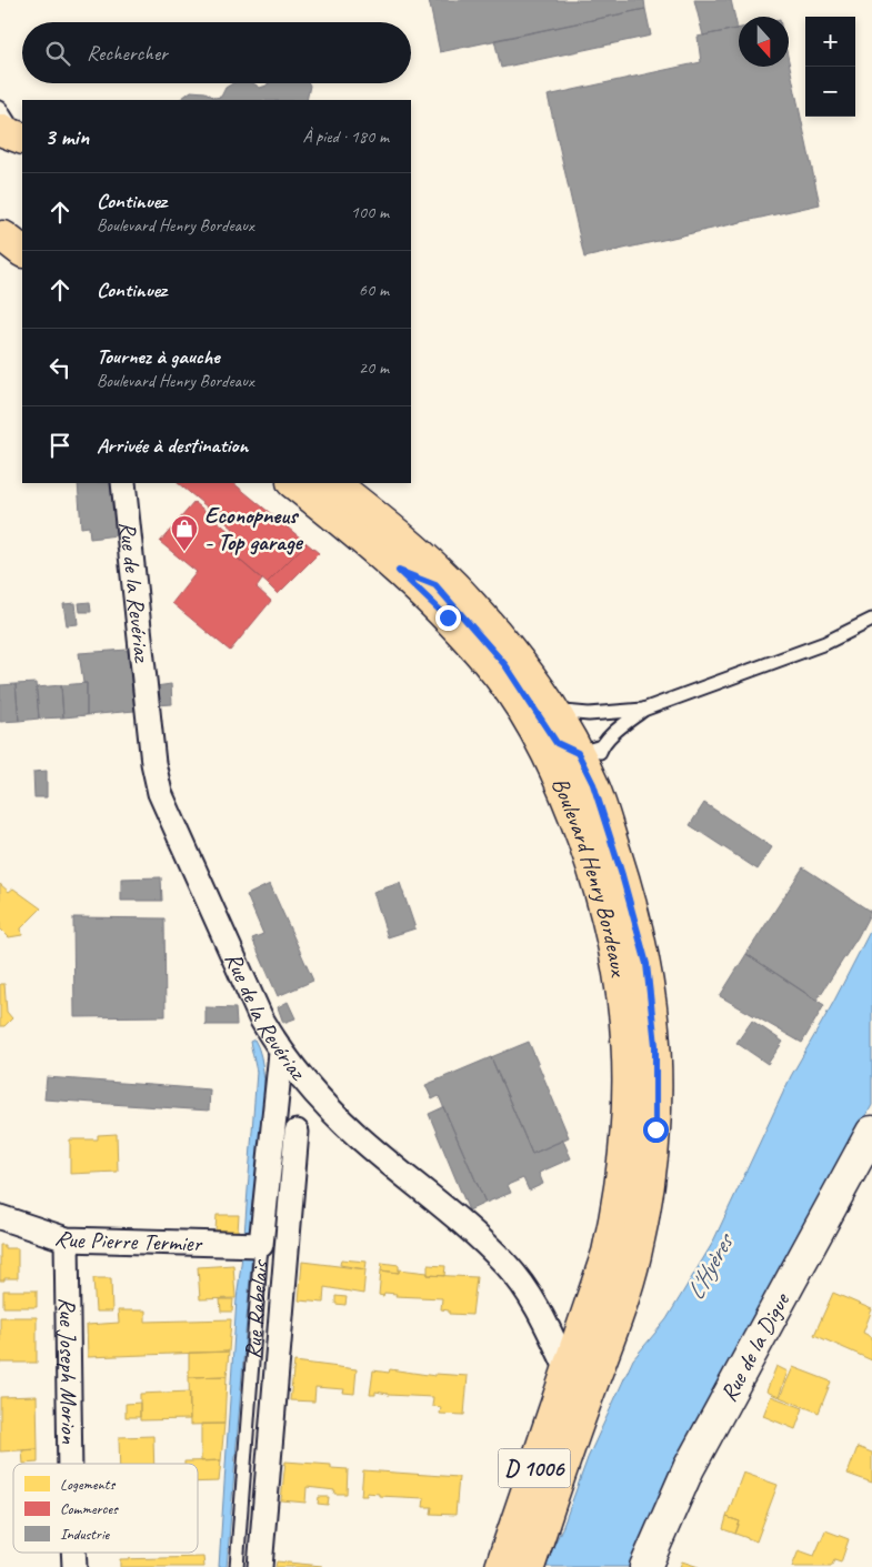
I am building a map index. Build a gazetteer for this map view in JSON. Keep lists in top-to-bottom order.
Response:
{
  "streets": {
    "main road": ["Boulevard Henry Bordeaux", "D 1006"],
    "street": [
      "Rue de la Revériaz",
      "Rue Pierre Termier",
      "Rue Rabelais",
      "Rue de la Digue",
      "Rue Joseph Morion"
    ]
  },
  "crossings": [
    ["Rue de la Revériaz", "Boulevard Henry Bordeaux"],
    ["Rue de la Revériaz", "Rue Rabelais"],
    ["Rue de la Revériaz", "D 1006"],
    ["Boulevard Henry Bordeaux", "D 1006"],
    ["Rue Pierre Termier", "Rue Rabelais"],
    ["Rue Pierre Termier", "Rue Joseph Morion"]
  ],
  "water": ["L'Hyères"],
  "places": {
    "shop": ["Econopneus - Top garage"]
  },
  "legend": ["Logements", "Commerces", "Industrie"],
  "north": "bottom",
  "page": {
    "map_buttons": ["+", "−"],
    "search": "Rechercher",
    "heading": ["3 min", "À pied · 180 m"],
    "list": [
      ["Continuez", "Boulevard Henry Bordeaux", "100 m"],
      ["Continuez", "60 m"],
      ["Tournez à gauche", "Boulevard Henry Bordeaux", "20 m"],
      "Arrivée à destination"
    ]
  }
}
